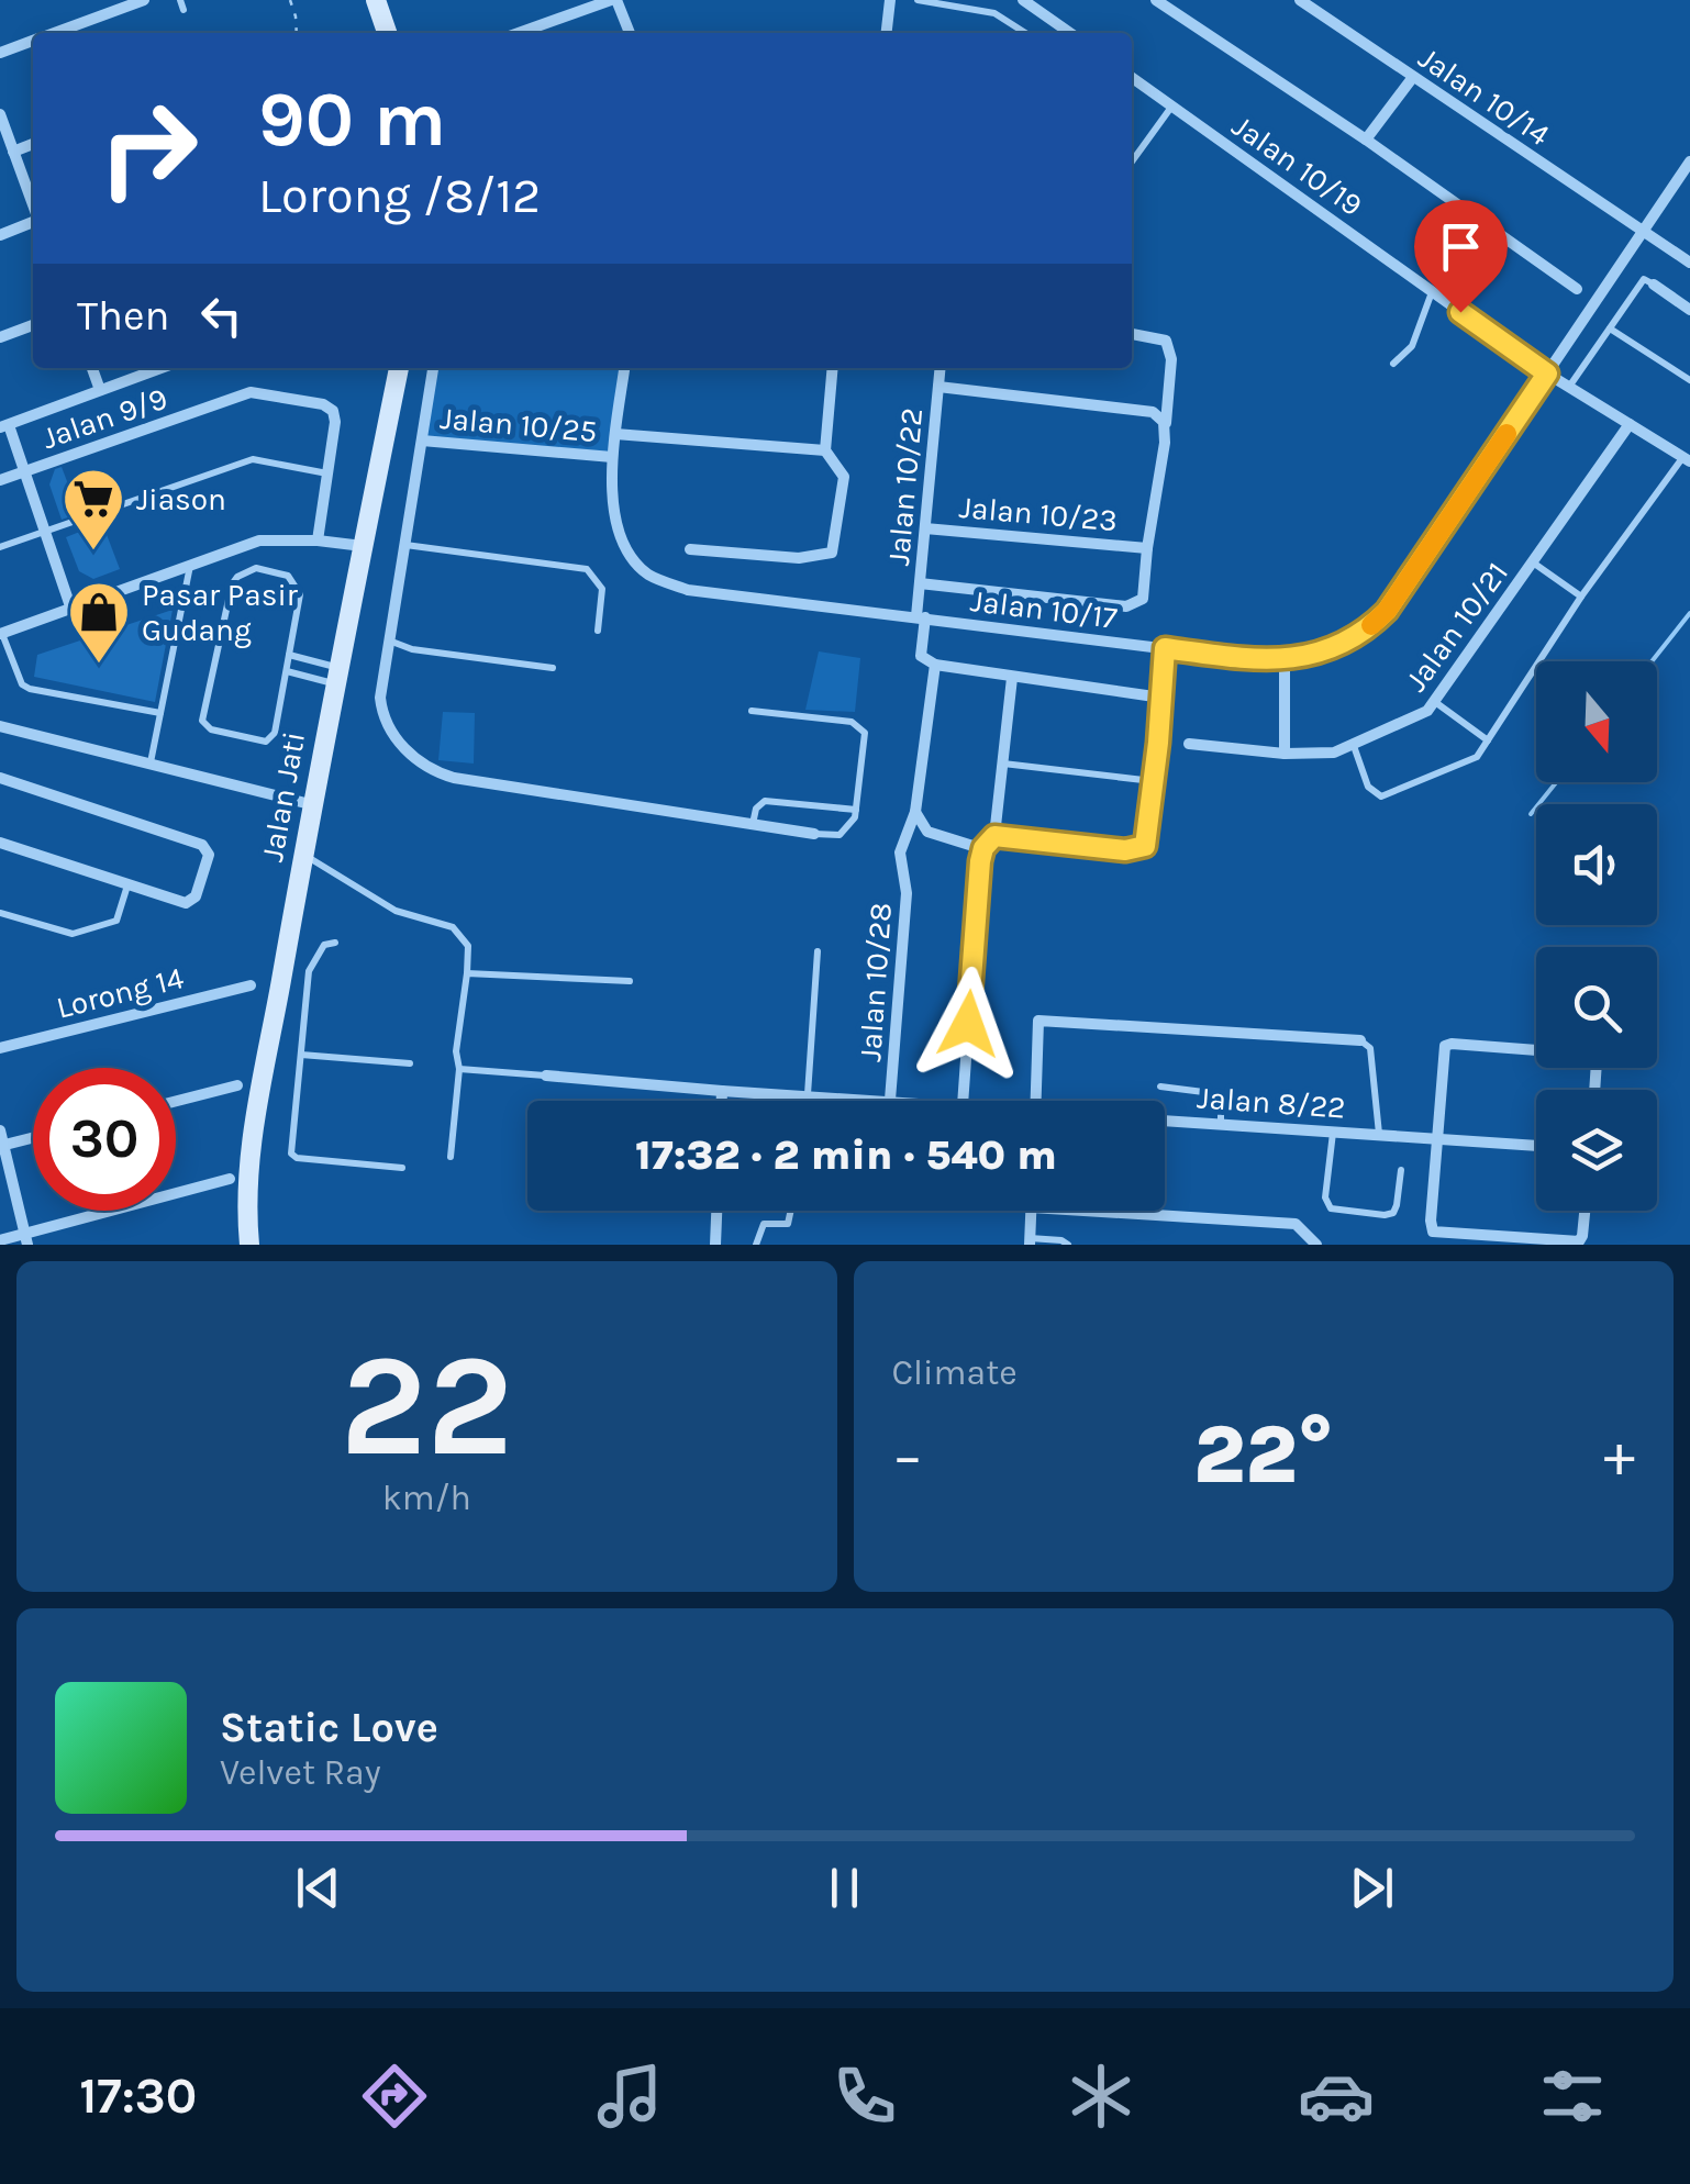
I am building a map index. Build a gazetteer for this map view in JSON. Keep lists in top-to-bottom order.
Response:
{
  "streets": {
    "street": [
      "Jalan 10/14",
      "Jalan 10/19",
      "Jalan 9/9",
      "Jalan 10/25",
      "Jalan 10/22",
      "Jalan 10/23",
      "Jalan 10/17",
      "Jalan 10/21",
      "Jalan Jati",
      "Jalan 10/28",
      "Lorong 14",
      "Jalan 8/22"
    ]
  },
  "crossings": [
    ["Jalan 10/14", "Jalan 10/17"],
    ["Jalan 10/19", "Jalan 10/17"],
    ["Jalan 10/19", "Jalan 10/21"],
    ["Jalan 10/25", "Jalan 10/17"],
    ["Jalan 10/22", "Jalan 10/23"],
    ["Jalan 10/22", "Jalan 10/17"],
    ["Jalan 10/22", "Jalan 10/28"],
    ["Jalan 10/17", "Jalan 10/28"],
    ["Jalan 10/28", "Jalan 8/22"]
  ],
  "places": {
    "supermarket": ["Jiason"],
    "shop": ["Pasar Pasir Gudang"]
  },
  "north": "bottom",
  "page": {
    "turn": ["90 m", "Lorong /8/12"],
    "then": "Then",
    "limit": "30",
    "trip": "17:32 · 2 min · 540 m",
    "tile": [
      ["22", "km/h"],
      "Climate"
    ],
    "heat": ["−", "22°", "+"],
    "song": ["Static Love", "Velvet Ray"],
    "tabs": "17:30"
  }
}
